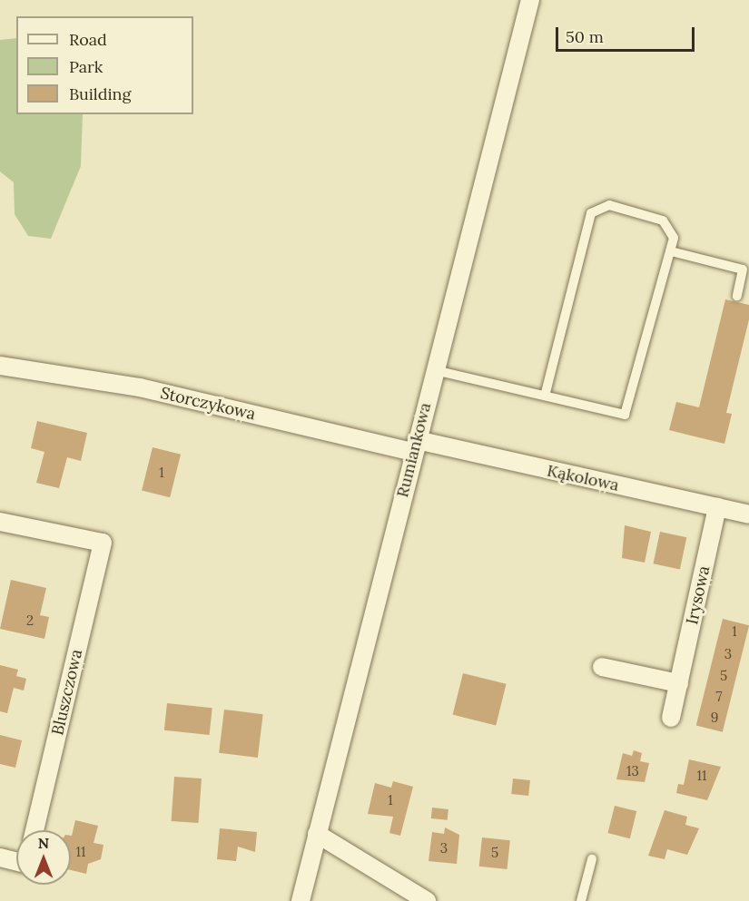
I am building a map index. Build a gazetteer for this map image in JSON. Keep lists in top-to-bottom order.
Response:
{
  "streets": {
    "street": [
      "Storczykowa",
      "Rumiankowa",
      "Kąkolowa",
      "Irysowa",
      "Bluszczowa"
    ]
  },
  "crossings": [
    ["Storczykowa", "Rumiankowa"],
    ["Storczykowa", "Kąkolowa"],
    ["Rumiankowa", "Kąkolowa"],
    ["Kąkolowa", "Irysowa"]
  ],
  "house_numbers": [
    "1",
    "2",
    "1",
    "3",
    "5",
    "7",
    "9",
    "13",
    "11",
    "1",
    "3",
    "11",
    "5"
  ],
  "legend": ["Road", "Park", "Building"],
  "scale_bar": "50 m",
  "north": "top"
}
